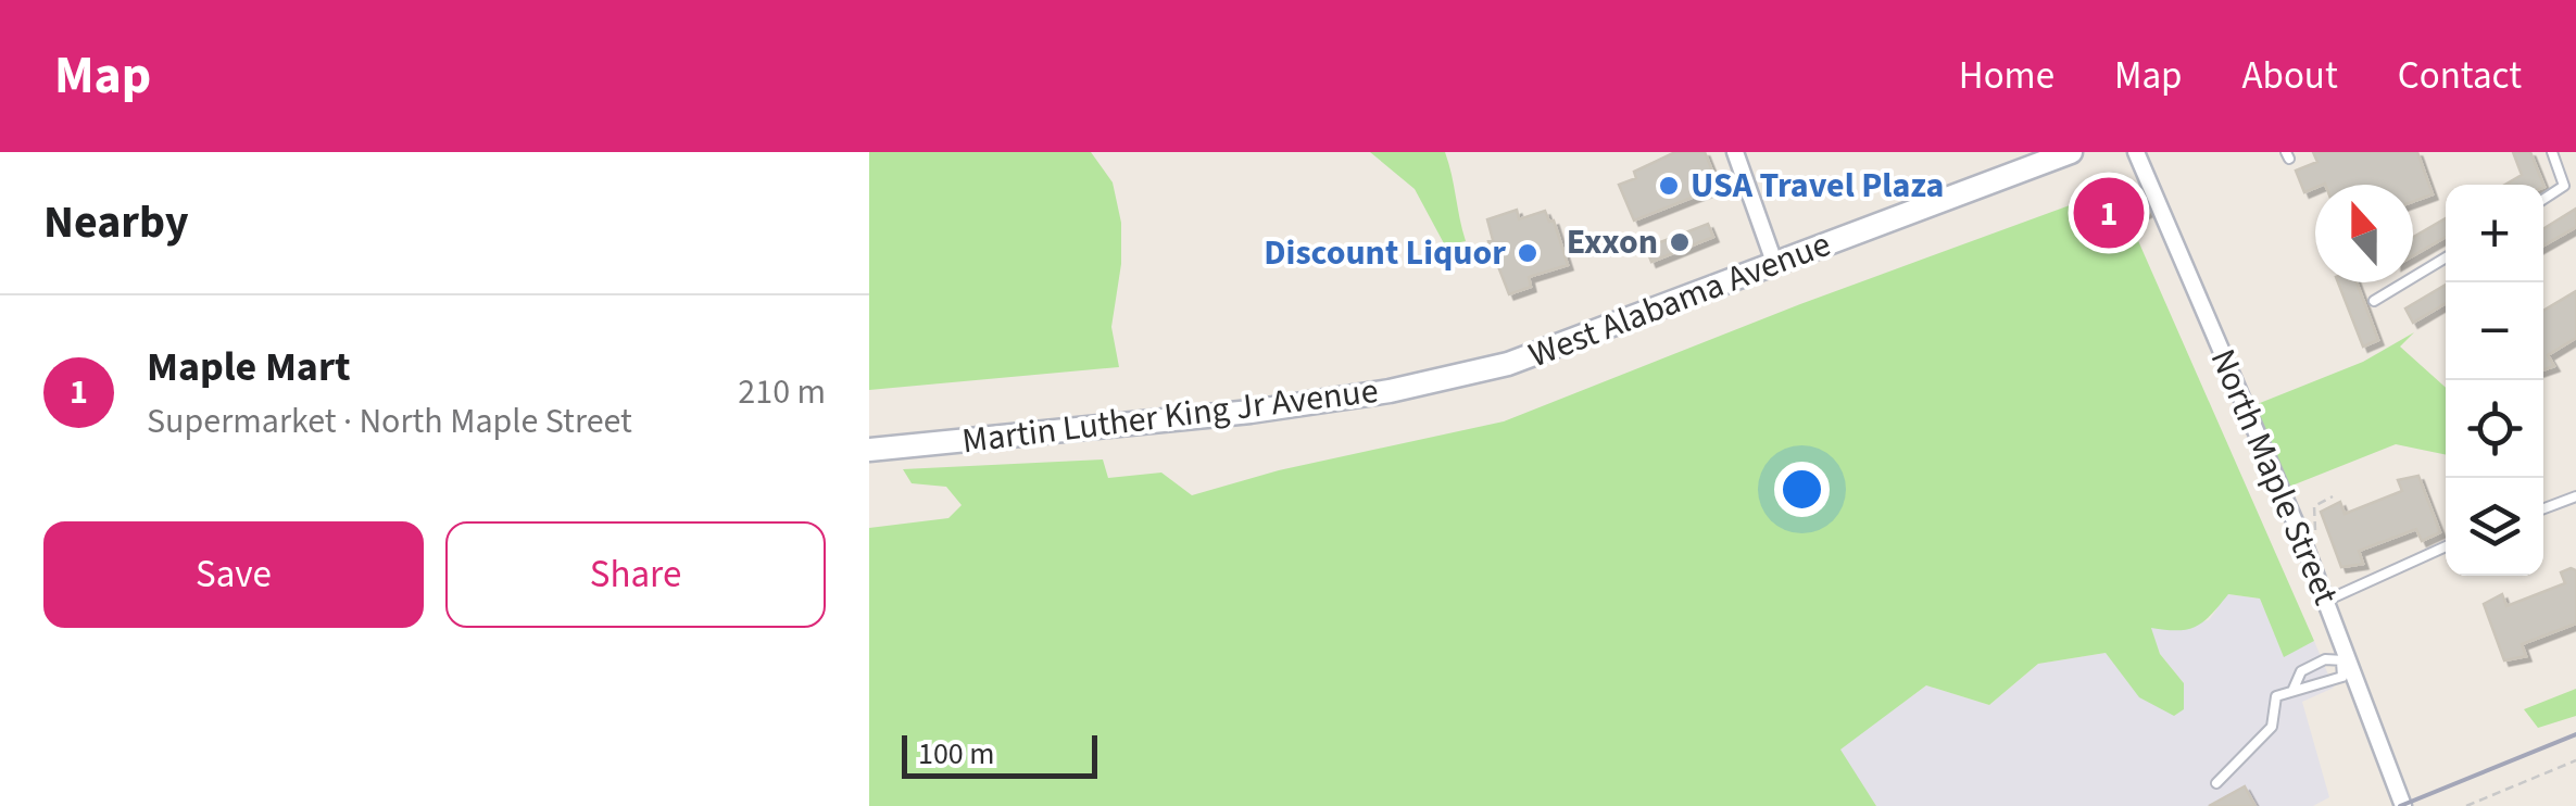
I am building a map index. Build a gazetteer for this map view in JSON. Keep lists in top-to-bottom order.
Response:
{
  "streets": {
    "main road": ["West Alabama Avenue", "Martin Luther King Jr Avenue"],
    "street": ["North Maple Street"]
  },
  "crossings": [
    ["West Alabama Avenue", "Martin Luther King Jr Avenue"]
  ],
  "places": ["USA Travel Plaza", "Exxon", "Discount Liquor"],
  "scale_bar": "100 m",
  "north": "top",
  "page": {
    "header": "Map",
    "nav": [
      "Home",
      "Map",
      "About",
      "Contact"
    ],
    "heading": "Nearby",
    "pins": "1",
    "map_buttons": ["+", "−"],
    "list": [
      {
        "mark": "1",
        "name": "Maple Mart",
        "note": "Supermarket · North Maple Street",
        "value": "210 m"
      }
    ],
    "buttons": ["Save", "Share"],
    "scale": "100 m"
  }
}
